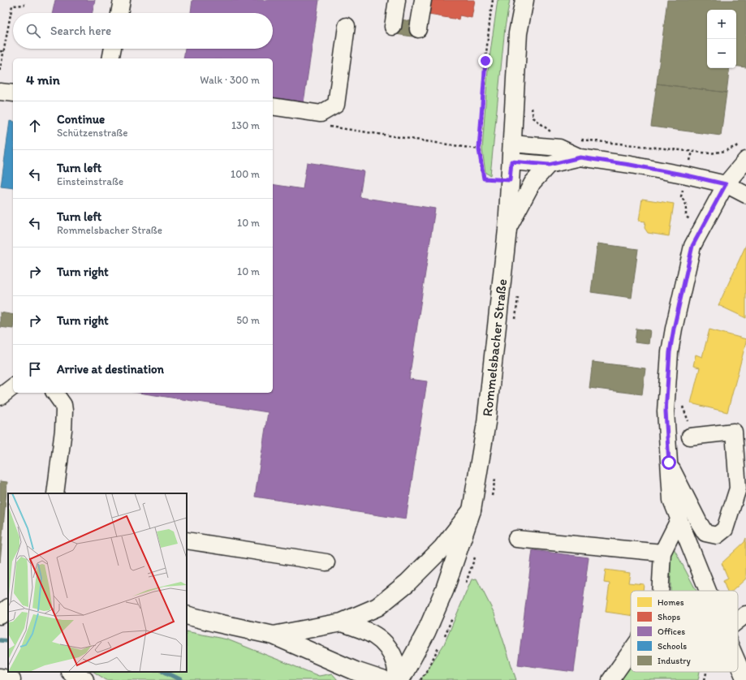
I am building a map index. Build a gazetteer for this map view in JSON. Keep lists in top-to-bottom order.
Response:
{
  "streets": {
    "main road": ["Rommelsbacher Straße"]
  },
  "legend": [
    "Homes",
    "Shops",
    "Offices",
    "Schools",
    "Industry"
  ],
  "page": {
    "map_buttons": ["+", "−"],
    "search": "Search here",
    "heading": ["4 min", "Walk · 300 m"],
    "list": [
      ["Continue", "Schützenstraße", "130 m"],
      ["Turn left", "Einsteinstraße", "100 m"],
      ["Turn left", "Rommelsbacher Straße", "10 m"],
      ["Turn right", "10 m"],
      ["Turn right", "50 m"],
      "Arrive at destination"
    ]
  }
}
